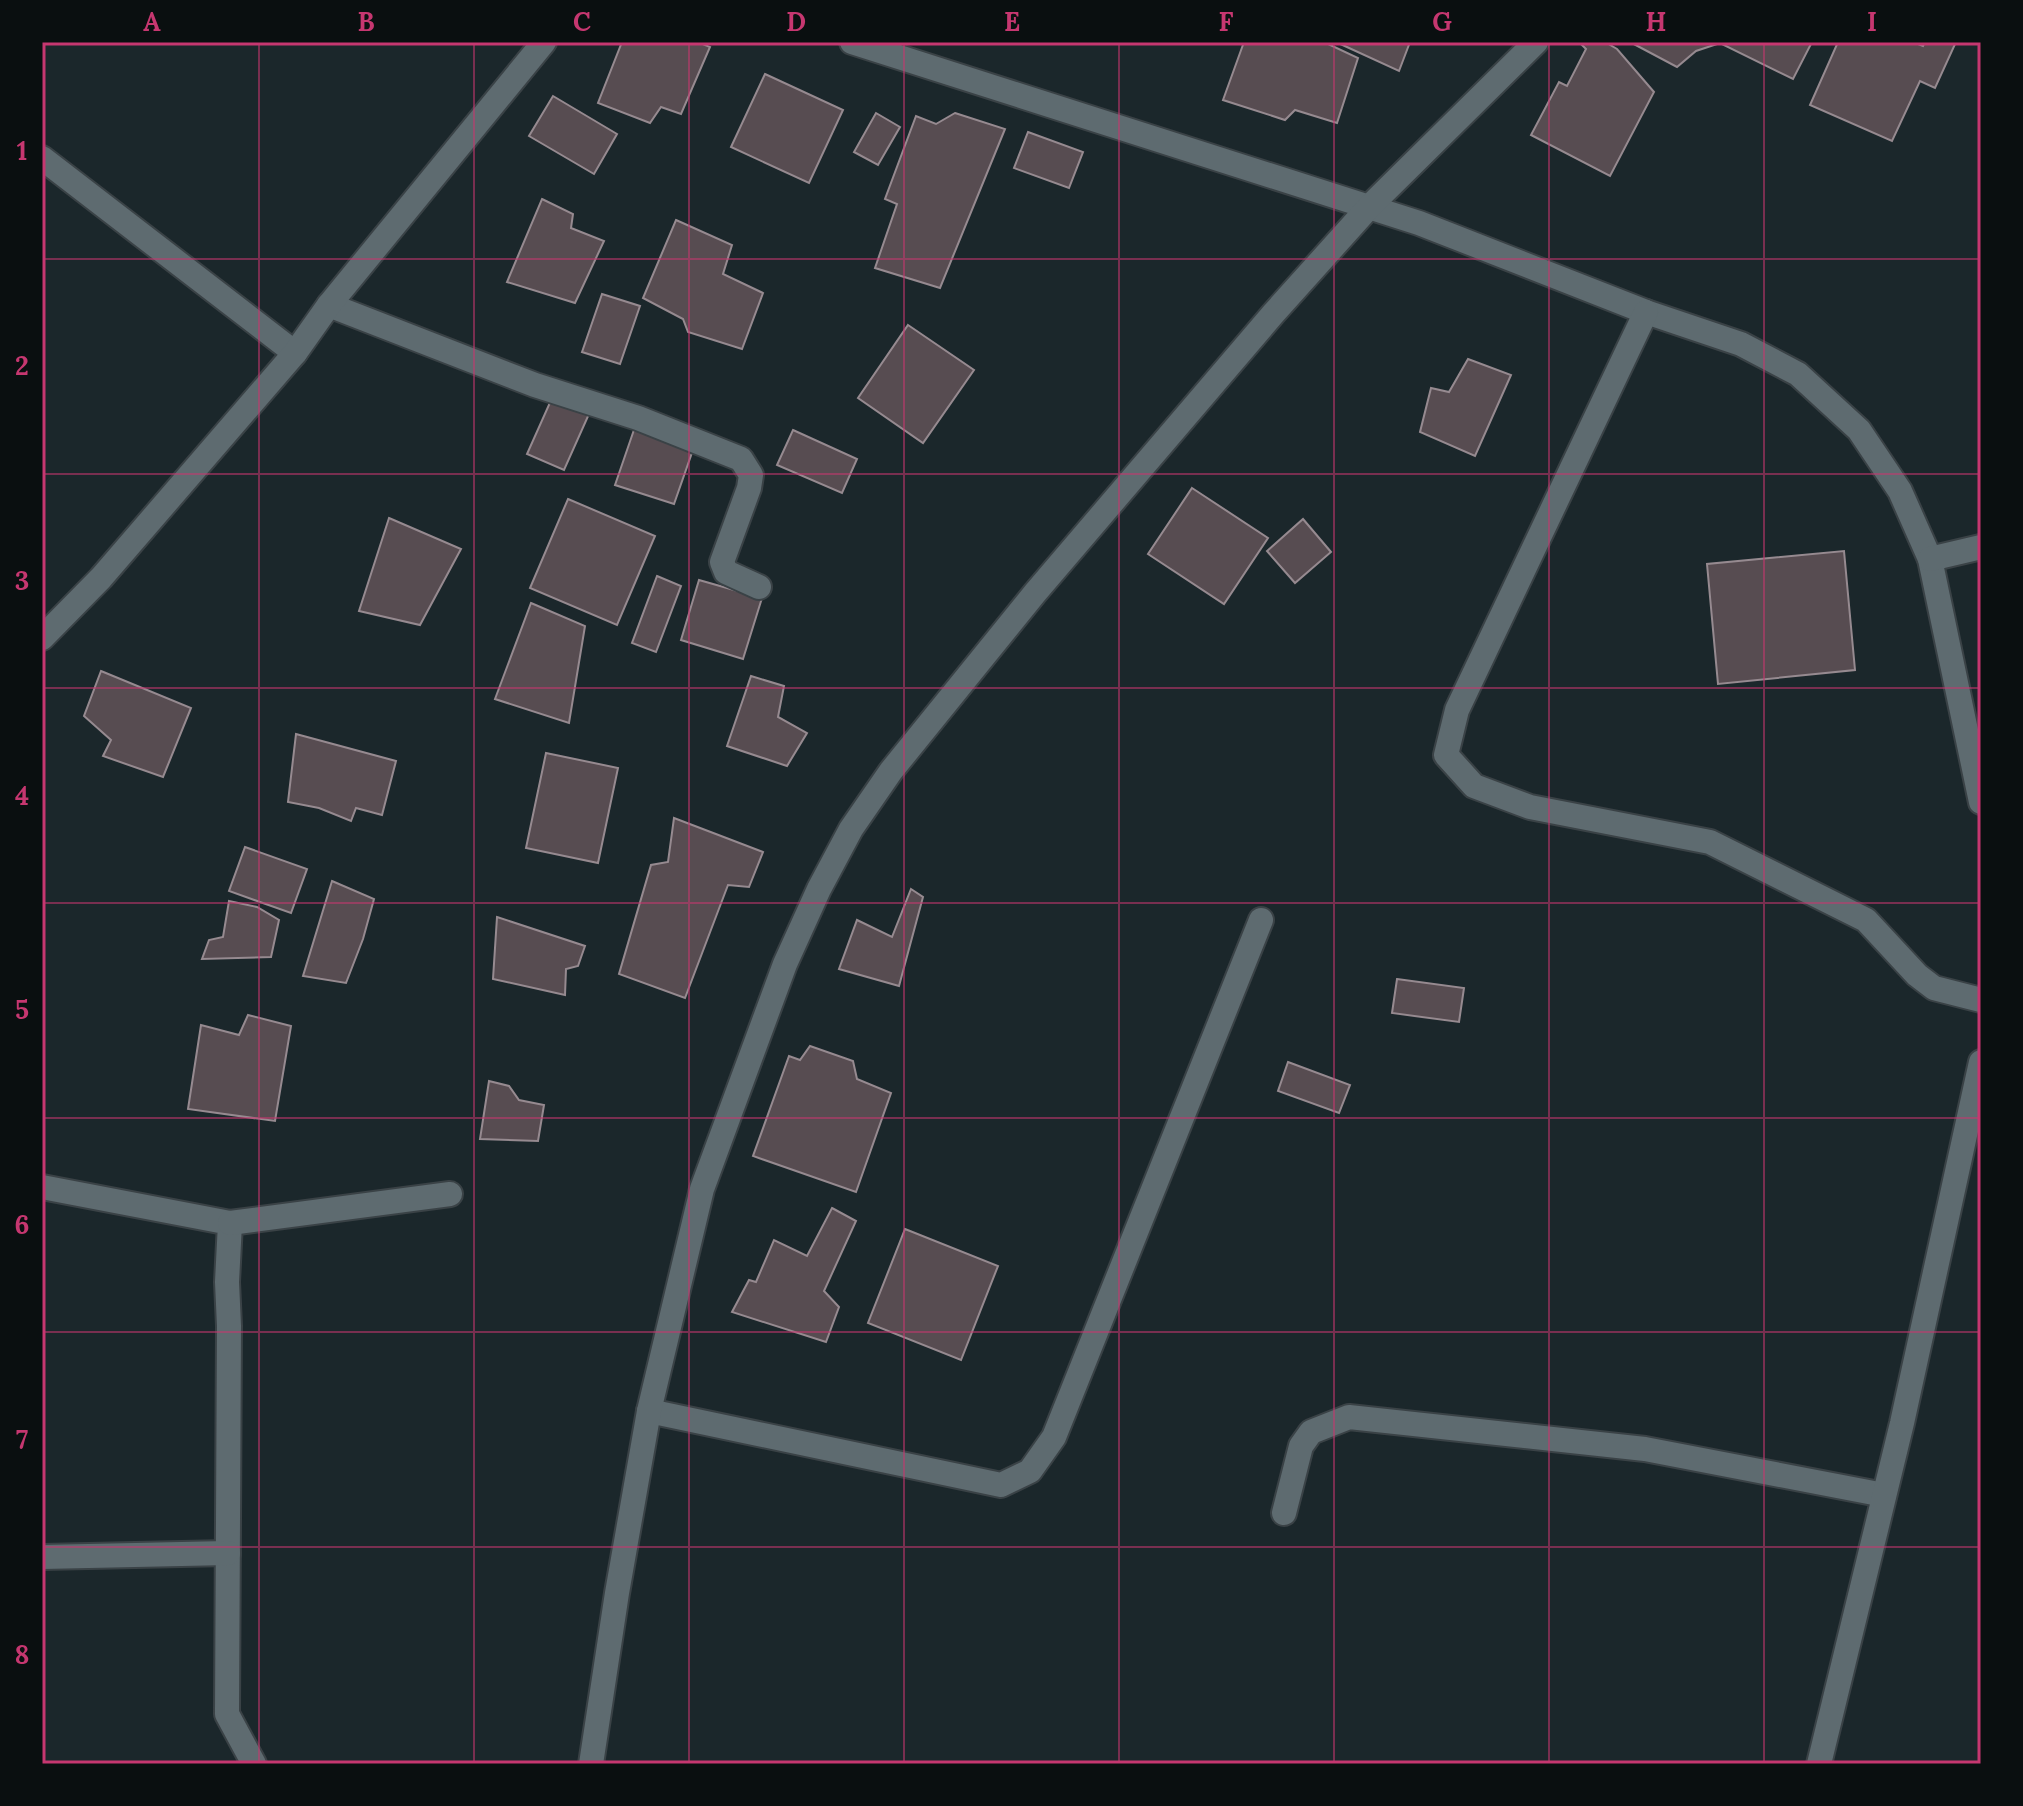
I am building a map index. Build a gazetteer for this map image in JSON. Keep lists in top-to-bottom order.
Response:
{
  "grid": {
    "columns": [
      "A",
      "B",
      "C",
      "D",
      "E",
      "F",
      "G",
      "H",
      "I"
    ],
    "rows": [
      "1",
      "2",
      "3",
      "4",
      "5",
      "6",
      "7",
      "8"
    ]
  }
}
